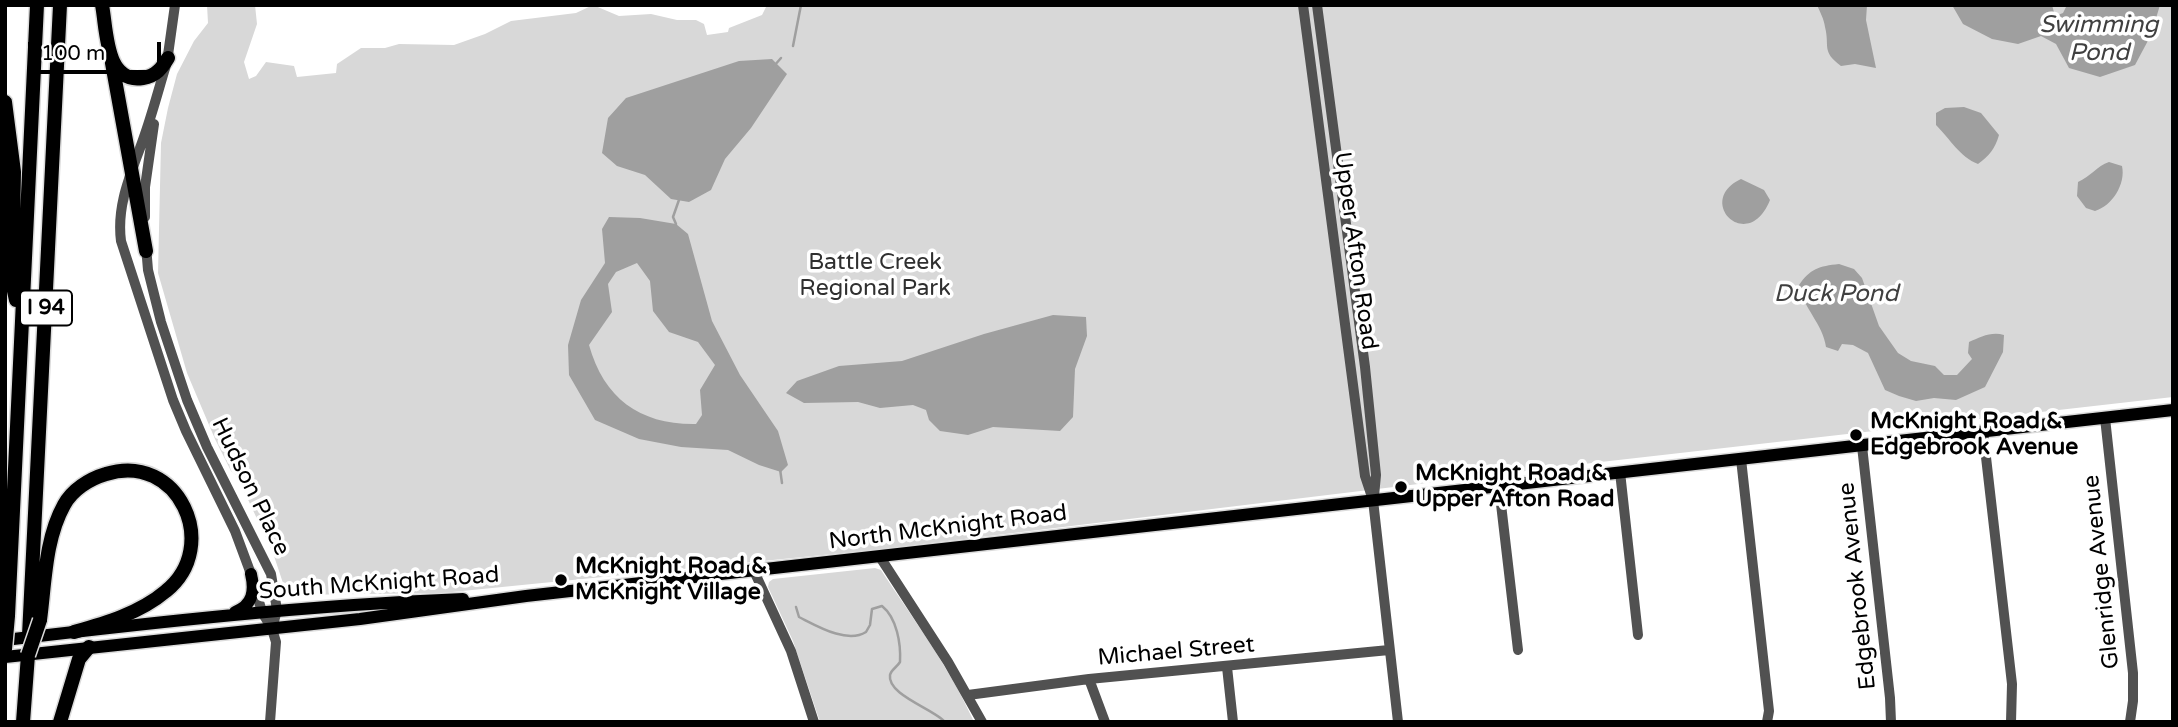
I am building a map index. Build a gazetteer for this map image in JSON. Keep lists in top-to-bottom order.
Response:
{
  "streets": {
    "highway": ["I 94"],
    "main road": ["North McKnight Road", "South McKnight Road"],
    "street": [
      "Upper Afton Road",
      "Hudson Place",
      "Glenridge Avenue",
      "Edgebrook Avenue",
      "Michael Street"
    ]
  },
  "crossings": [
    ["Upper Afton Road", "North McKnight Road"],
    ["Upper Afton Road", "Michael Street"],
    ["I 94", "South McKnight Road"],
    ["Hudson Place", "South McKnight Road"],
    ["North McKnight Road", "Glenridge Avenue"],
    ["North McKnight Road", "South McKnight Road"],
    ["North McKnight Road", "Edgebrook Avenue"]
  ],
  "water": ["Swimming Pond", "Duck Pond"],
  "parks": ["Battle Creek Regional Park"],
  "places": ["McKnight Road & Edgebrook Avenue", "McKnight Road & Upper Afton Road", "McKnight Road & McKnight Village"],
  "scale_bar": "100 m"
}
